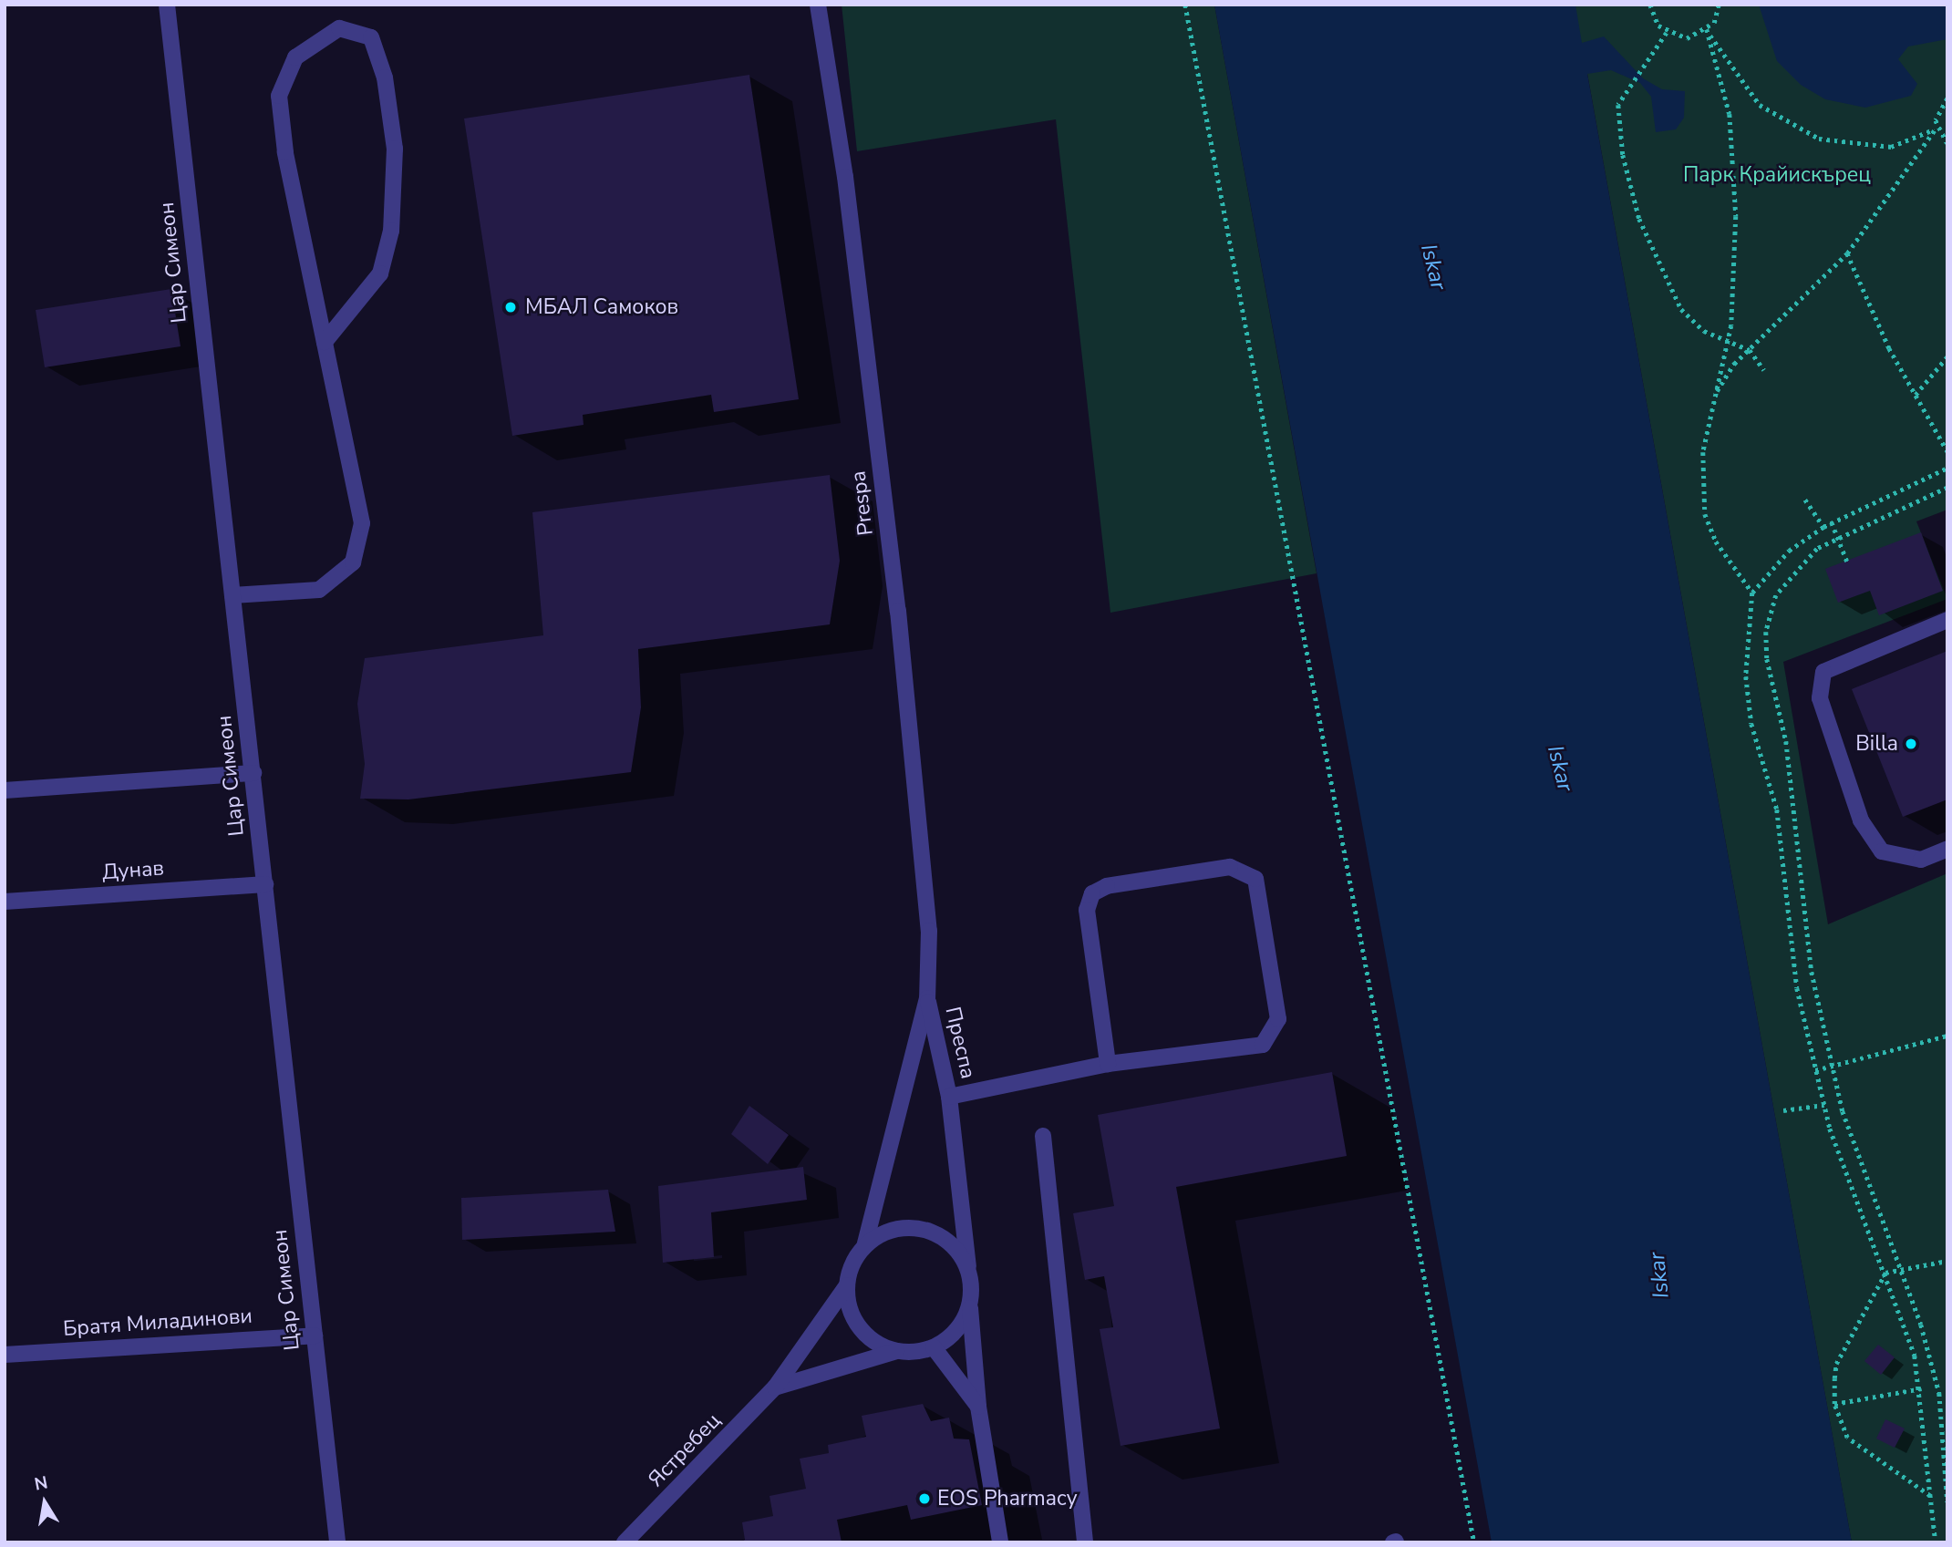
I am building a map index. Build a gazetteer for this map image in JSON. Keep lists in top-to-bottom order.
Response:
{
  "streets": {
    "street": [
      "Цар Симеон",
      "Prespa",
      "Дунав",
      "Преспа",
      "Братя Миладинови",
      "Ястребец"
    ]
  },
  "crossings": [
    ["Цар Симеон", "Дунав"],
    ["Цар Симеон", "Братя Миладинови"],
    ["Prespa", "Преспа"],
    ["Преспа", "Ястребец"]
  ],
  "water": ["Iskar"],
  "parks": ["Парк Крайискърец"],
  "places": ["МБАЛ Самоков", "Billa", "EOS Pharmacy"],
  "north": "top"
}
